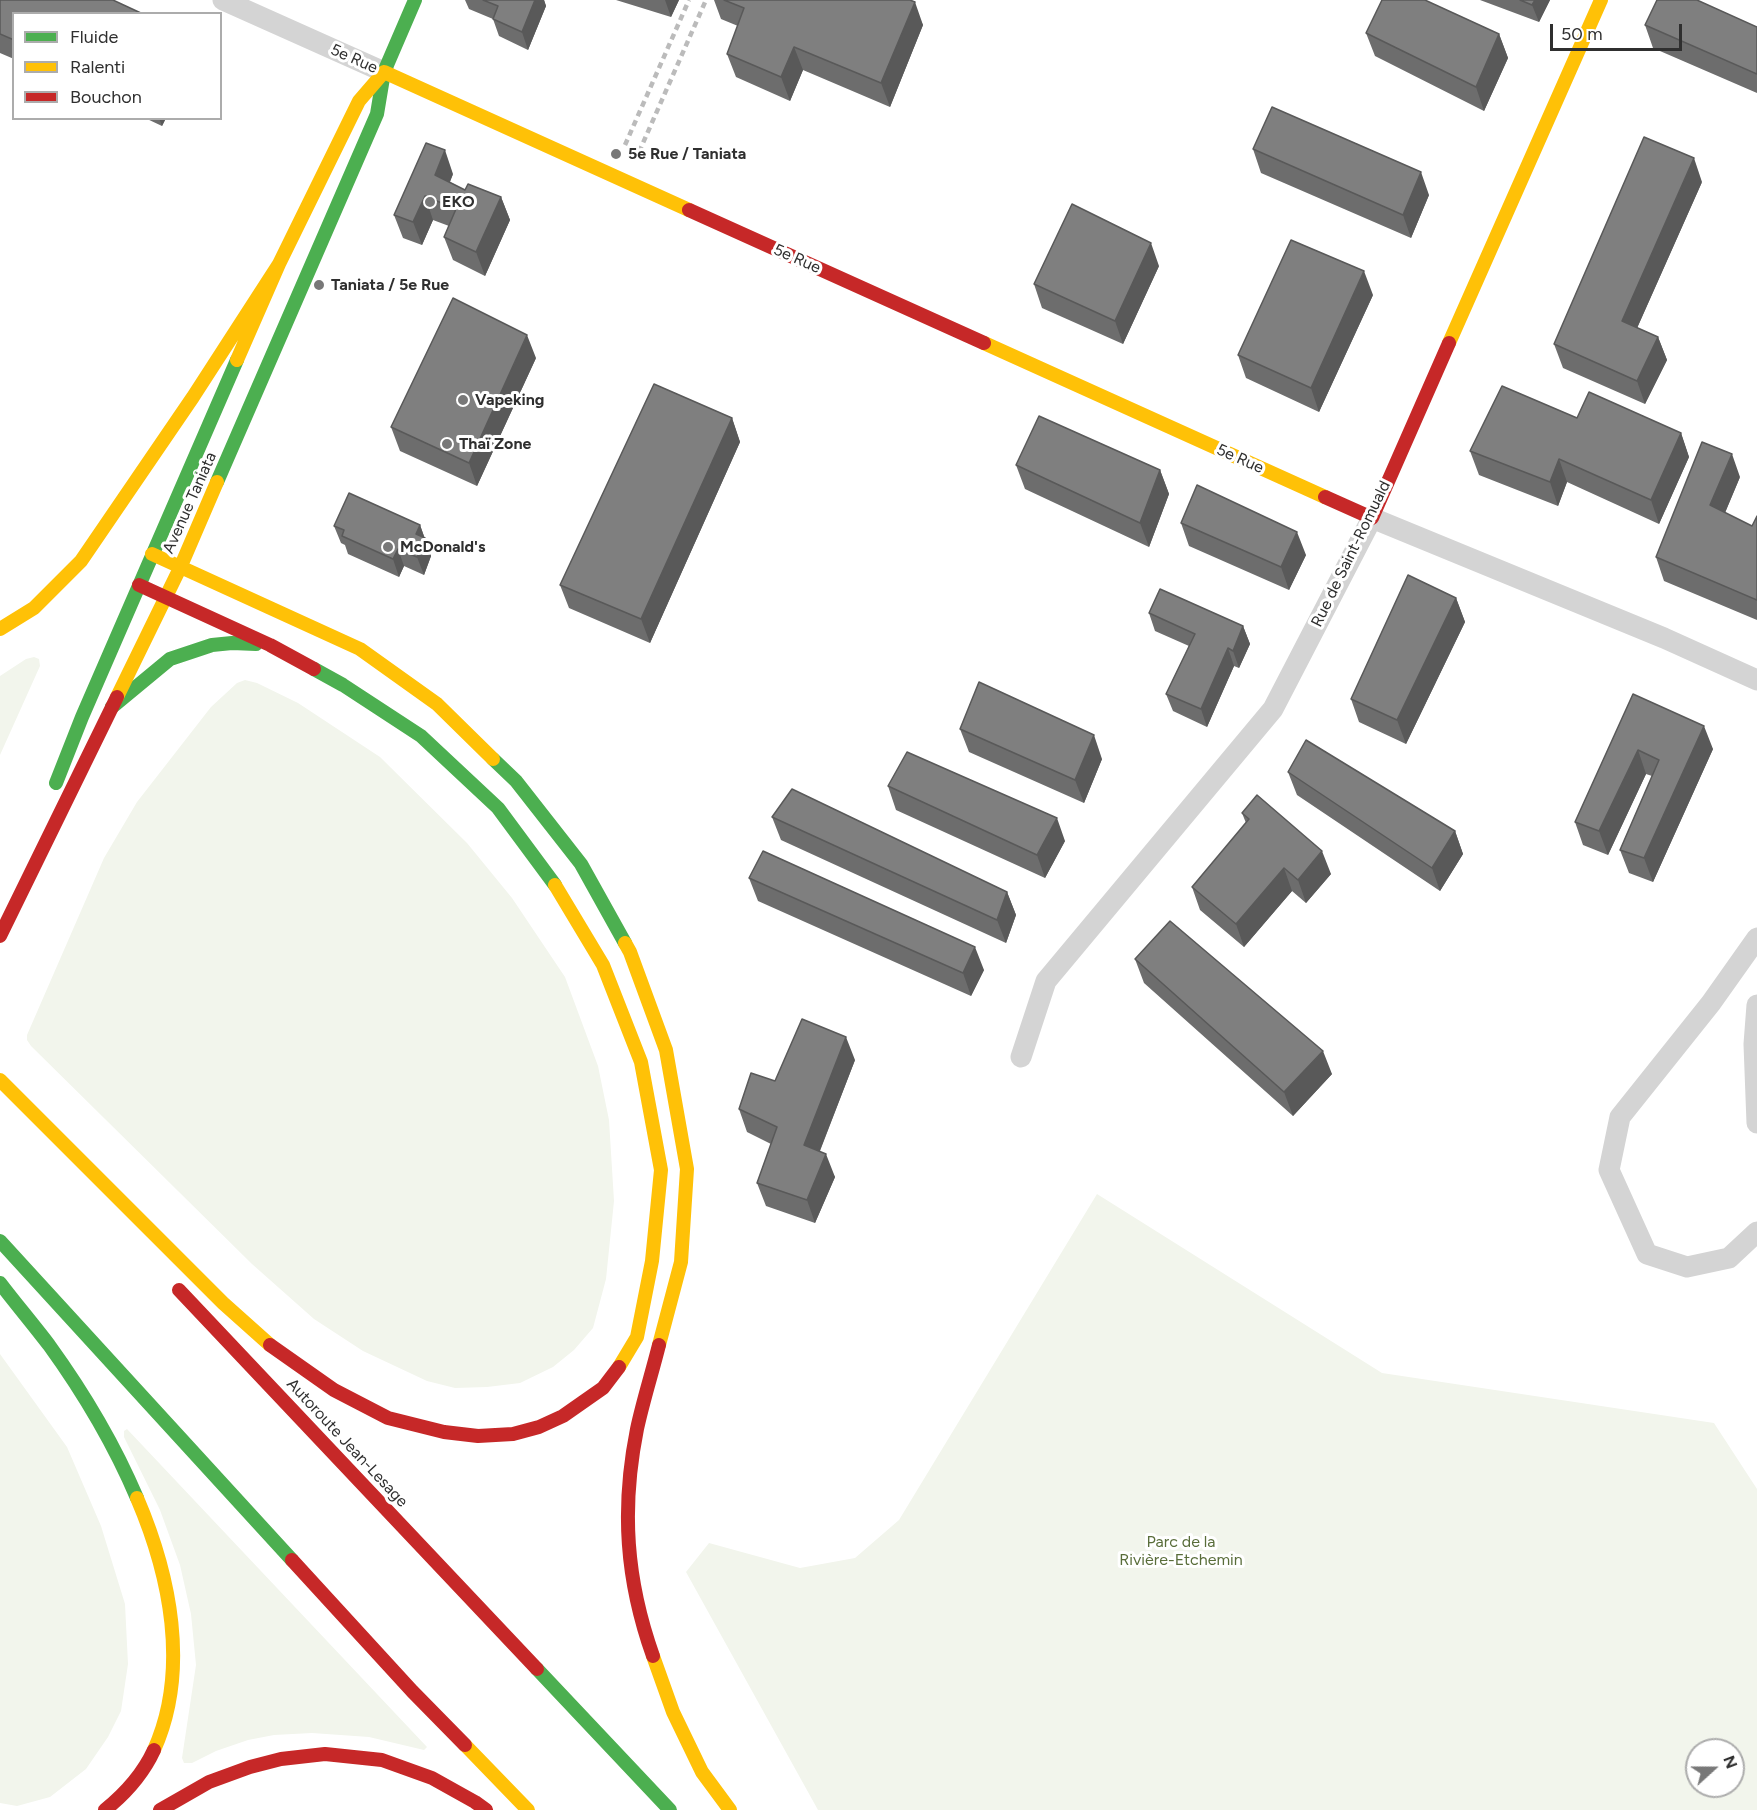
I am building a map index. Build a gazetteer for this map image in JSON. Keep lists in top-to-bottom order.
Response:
{
  "streets": {
    "main road": [
      "5e Rue",
      "Avenue Taniata",
      "Rue de Saint-Romuald",
      "Autoroute Jean-Lesage"
    ]
  },
  "crossings": [
    ["5e Rue", "Avenue Taniata"],
    ["5e Rue", "Rue de Saint-Romuald"]
  ],
  "parks": ["Parc de la Rivière-Etchemin"],
  "places": [
    "5e Rue / Taniata",
    "EKO",
    "Taniata / 5e Rue",
    "Vapeking",
    "Thaï Zone",
    "McDonald's"
  ],
  "legend": ["Fluide", "Ralenti", "Bouchon"],
  "scale_bar": "50 m",
  "north": "right"
}
